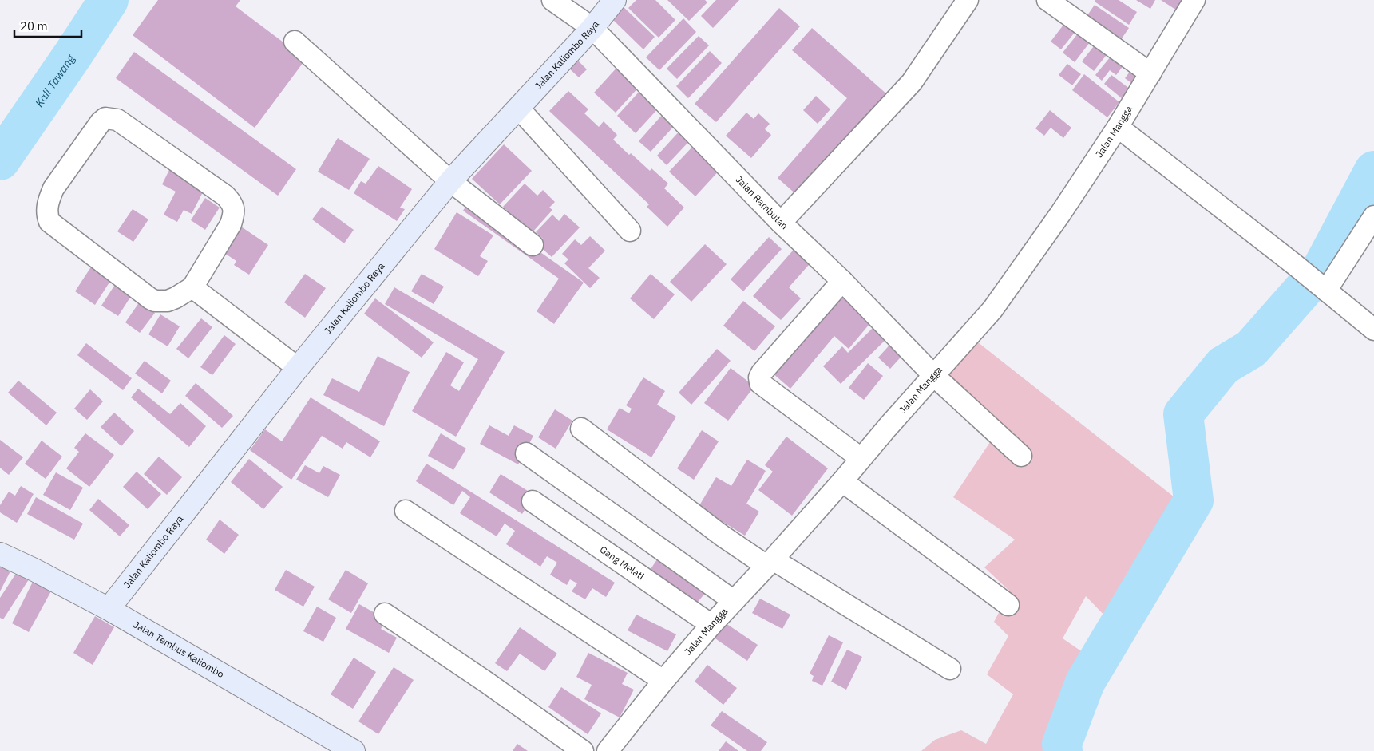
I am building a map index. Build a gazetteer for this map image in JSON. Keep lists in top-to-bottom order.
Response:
{
  "streets": {
    "street": [
      "Jalan Kaliombo Raya",
      "Jalan Mangga",
      "Jalan Rambutan",
      "Gang Melati",
      "Jalan Tembus Kaliombo"
    ]
  },
  "crossings": [
    ["Jalan Kaliombo Raya", "Jalan Rambutan"],
    ["Jalan Kaliombo Raya", "Jalan Tembus Kaliombo"],
    ["Jalan Mangga", "Jalan Rambutan"],
    ["Jalan Mangga", "Gang Melati"]
  ],
  "water": ["Kali Tawang"],
  "scale_bar": "20 m"
}
